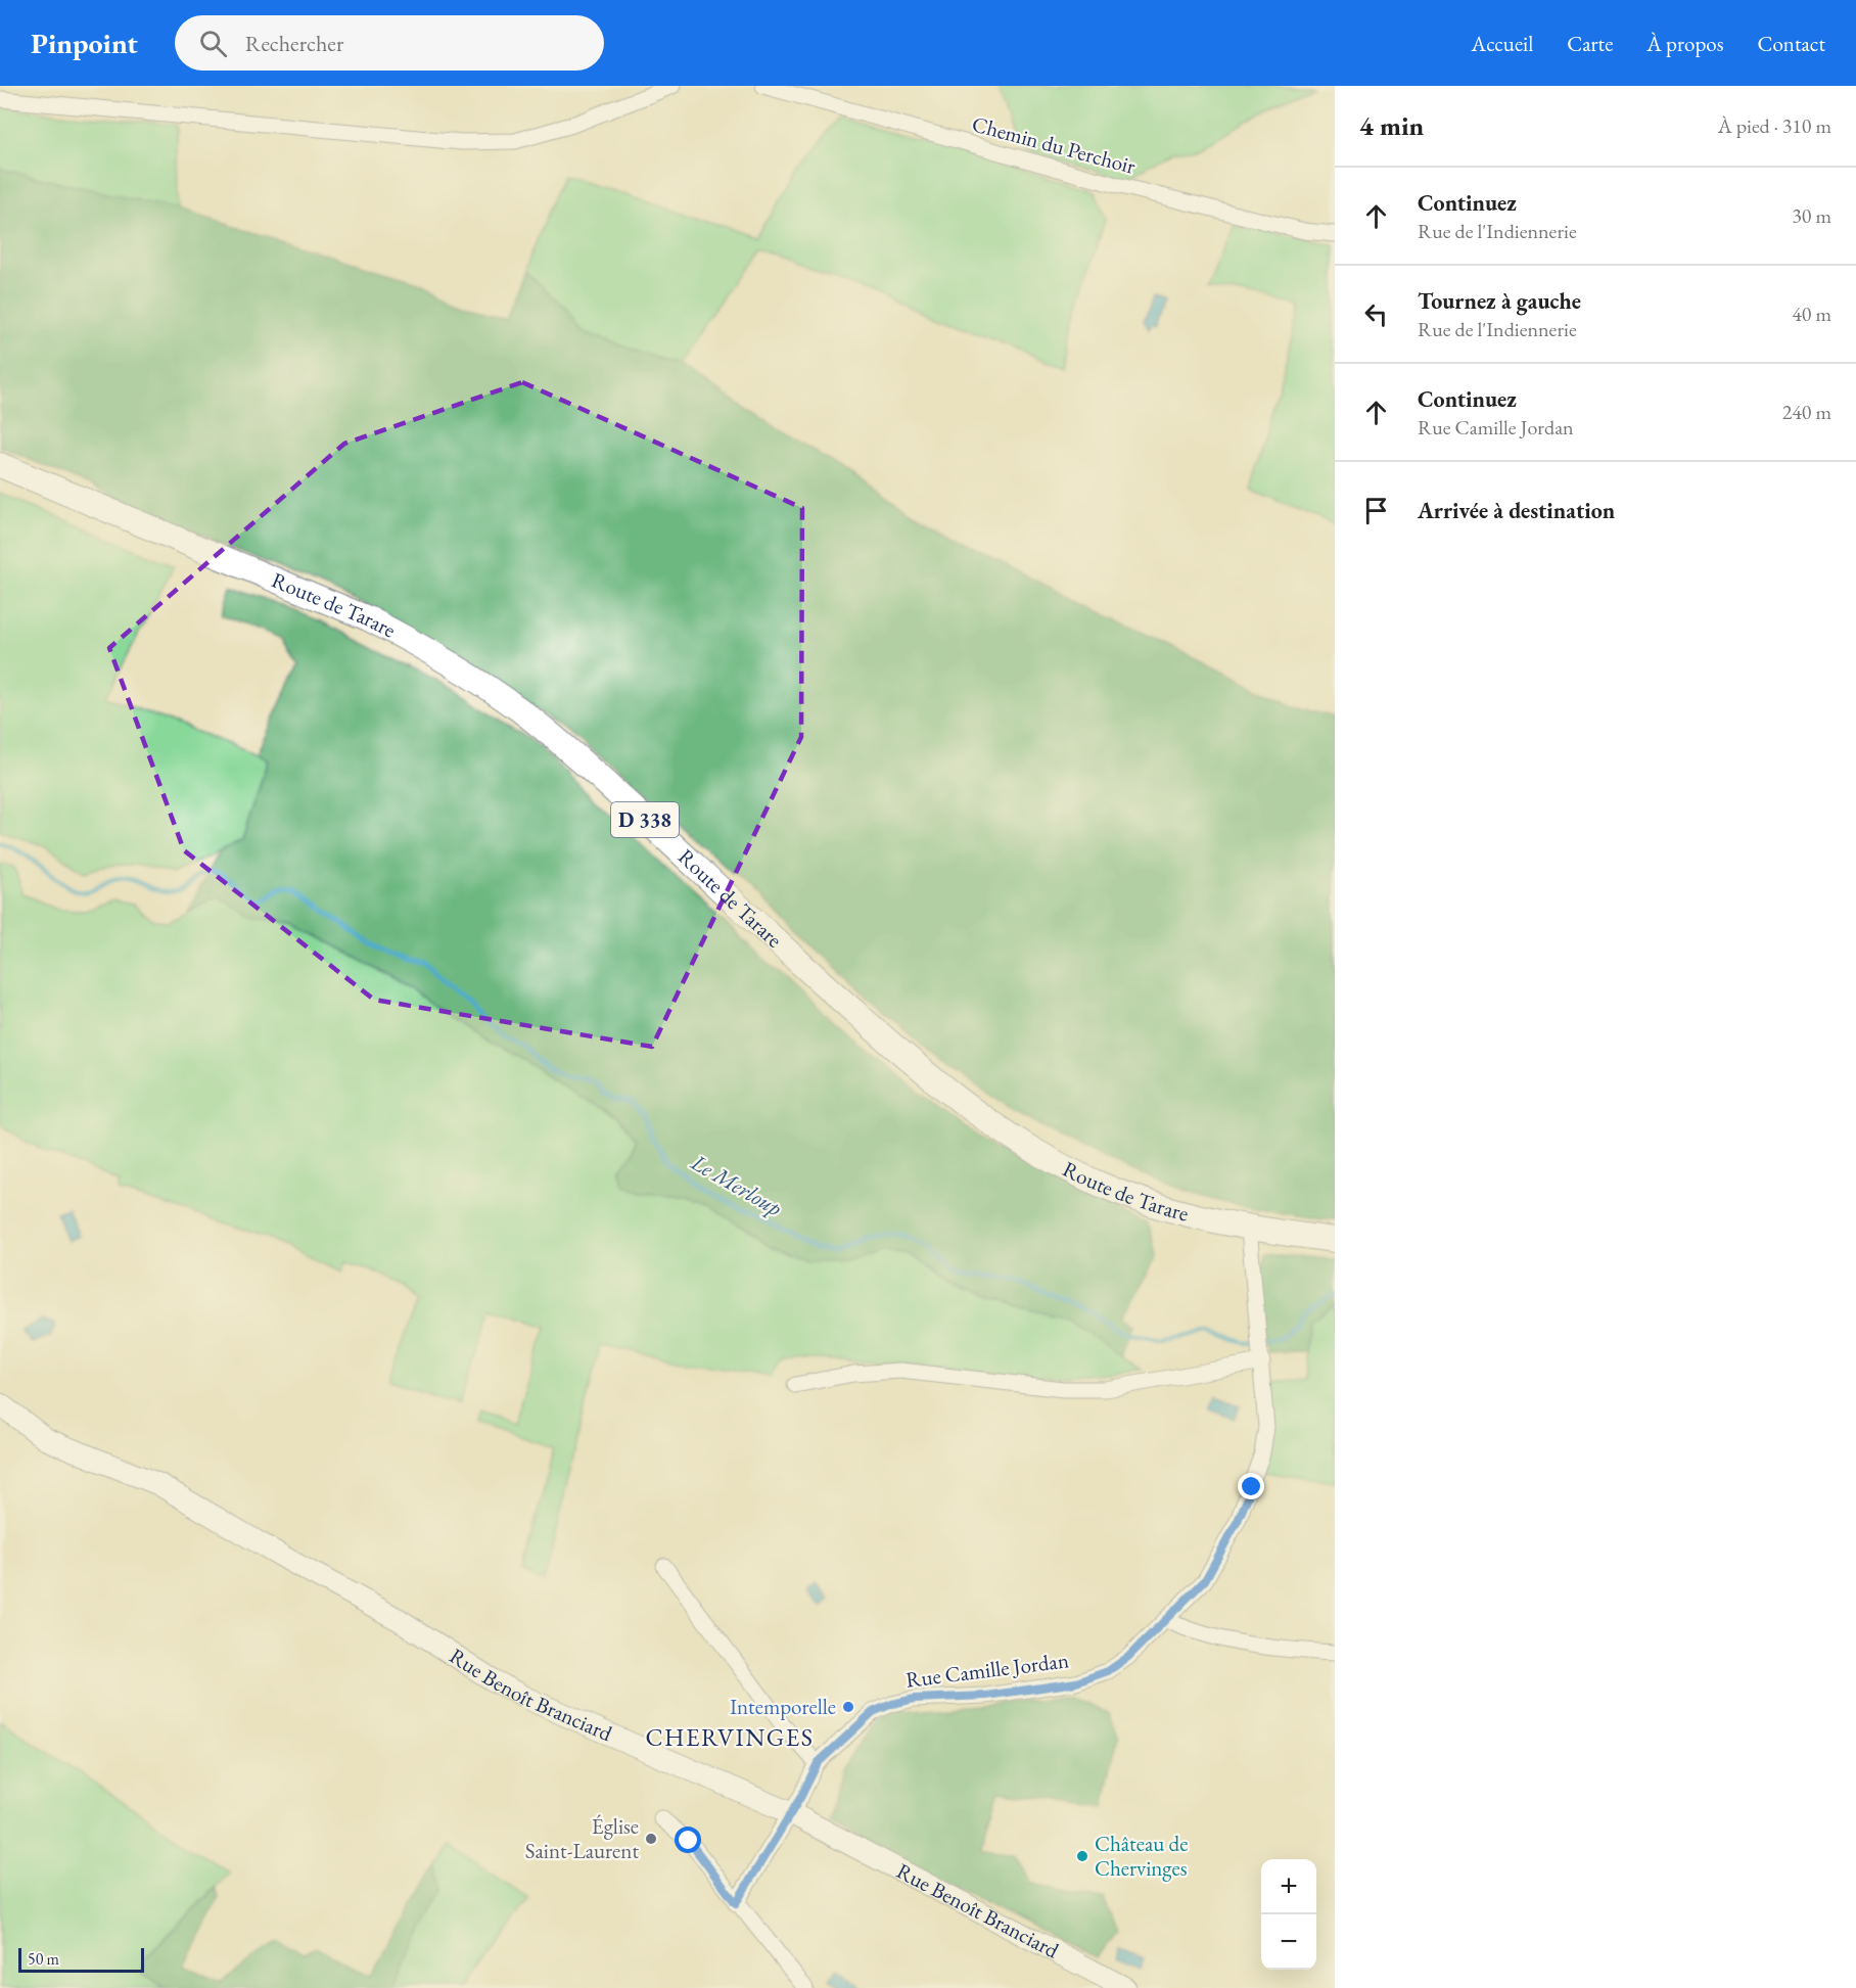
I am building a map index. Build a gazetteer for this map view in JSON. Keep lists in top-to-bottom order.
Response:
{
  "streets": {
    "main road": ["Route de Tarare", "D 338"],
    "street": ["Chemin du Perchoir", "Rue Camille Jordan", "Rue Benoît Branciard"]
  },
  "crossings": [
    ["Route de Tarare", "Rue Camille Jordan"],
    ["Rue Camille Jordan", "Rue Benoît Branciard"]
  ],
  "districts": ["CHERVINGES"],
  "water": ["Le Merloup"],
  "places": ["Intemporelle", "Église Saint-Laurent", "Château de Chervinges"],
  "scale_bar": "50 m",
  "page": {
    "header": "Pinpoint",
    "search": "Rechercher",
    "nav": [
      "Accueil",
      "Carte",
      "À propos",
      "Contact"
    ],
    "heading": ["4 min", "À pied · 310 m"],
    "list": [
      ["Continuez", "Rue de l'Indiennerie", "30 m"],
      ["Tournez à gauche", "Rue de l'Indiennerie", "40 m"],
      ["Continuez", "Rue Camille Jordan", "240 m"],
      "Arrivée à destination"
    ],
    "map_buttons": ["+", "−"],
    "scale": "50 m"
  }
}
